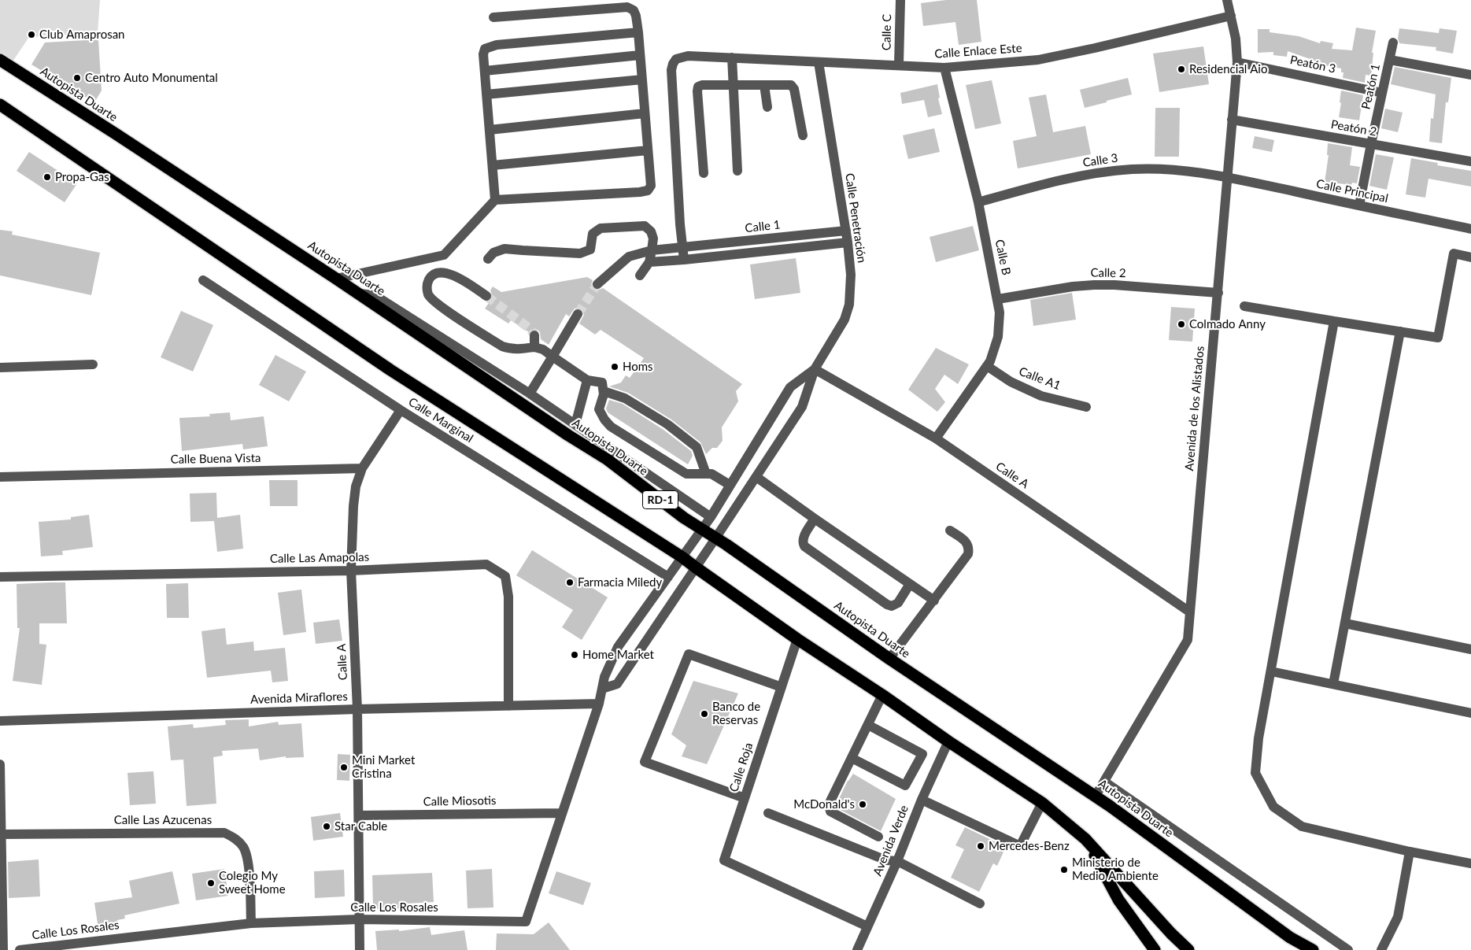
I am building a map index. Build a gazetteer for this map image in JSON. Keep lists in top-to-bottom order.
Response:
{
  "streets": {
    "highway": ["Autopista Duarte", "RD-1"],
    "street": [
      "Calle C",
      "Calle Enlace Este",
      "Peatón 3",
      "Peatón 1",
      "Peatón 2",
      "Calle 3",
      "Calle Principal",
      "Calle Penetración",
      "Calle 1",
      "Calle B",
      "Calle 2",
      "Calle A1",
      "Avenida de los Alistados",
      "Calle Marginal",
      "Calle Buena Vista",
      "Calle A",
      "Calle Las Amapolas",
      "Avenida Miraflores",
      "Calle Roja",
      "Calle Miosotis",
      "Calle Las Azucenas",
      "Avenida Verde",
      "Calle Los Rosales"
    ]
  },
  "crossings": [
    ["Calle C", "Calle Enlace Este"],
    ["Calle Enlace Este", "Calle Penetración"],
    ["Calle Enlace Este", "Calle 1"],
    ["Calle Enlace Este", "Calle B"],
    ["Calle Enlace Este", "Avenida de los Alistados"],
    ["Peatón 3", "Peatón 1"],
    ["Peatón 3", "Avenida de los Alistados"],
    ["Peatón 1", "Peatón 2"],
    ["Peatón 1", "Calle Principal"],
    ["Autopista Duarte", "Calle Penetración"],
    ["Autopista Duarte", "Avenida de los Alistados"],
    ["Peatón 2", "Avenida de los Alistados"],
    ["Calle 3", "Calle Principal"],
    ["Calle 3", "Calle B"],
    ["Calle 3", "Avenida de los Alistados"],
    ["Calle Principal", "Avenida de los Alistados"],
    ["Calle Penetración", "Calle 1"],
    ["Calle Penetración", "Calle A"],
    ["Calle Penetración", "Calle Los Rosales"],
    ["Calle B", "Calle 2"],
    ["Calle B", "Calle A1"],
    ["Calle B", "Calle A"],
    ["Calle 2", "Avenida de los Alistados"],
    ["Avenida de los Alistados", "Calle A"],
    ["Calle Marginal", "Calle Los Rosales"],
    ["Calle Buena Vista", "Calle A"],
    ["Calle A", "Calle Las Amapolas"],
    ["Calle A", "Avenida Miraflores"],
    ["Calle A", "Calle Miosotis"],
    ["Calle A", "Calle Los Rosales"],
    ["Calle Las Amapolas", "Avenida Miraflores"],
    ["Avenida Miraflores", "Calle Los Rosales"],
    ["Calle Roja", "Avenida Verde"],
    ["Calle Miosotis", "Calle Los Rosales"],
    ["Calle Las Azucenas", "Calle Los Rosales"]
  ],
  "places": [
    "Club Amaprosan",
    "Residencial Aio",
    "Centro Auto Monumental",
    "Propa-Gas",
    "Colmado Anny",
    "Homs",
    "Farmacia Miledy",
    "Home Market",
    "Banco de Reservas",
    "Mini Market Cristina",
    "McDonald's",
    "Star Cable",
    "Mercedes-Benz",
    "Ministerio de Medio Ambiente",
    "Colegio My Sweet Home"
  ]
}
